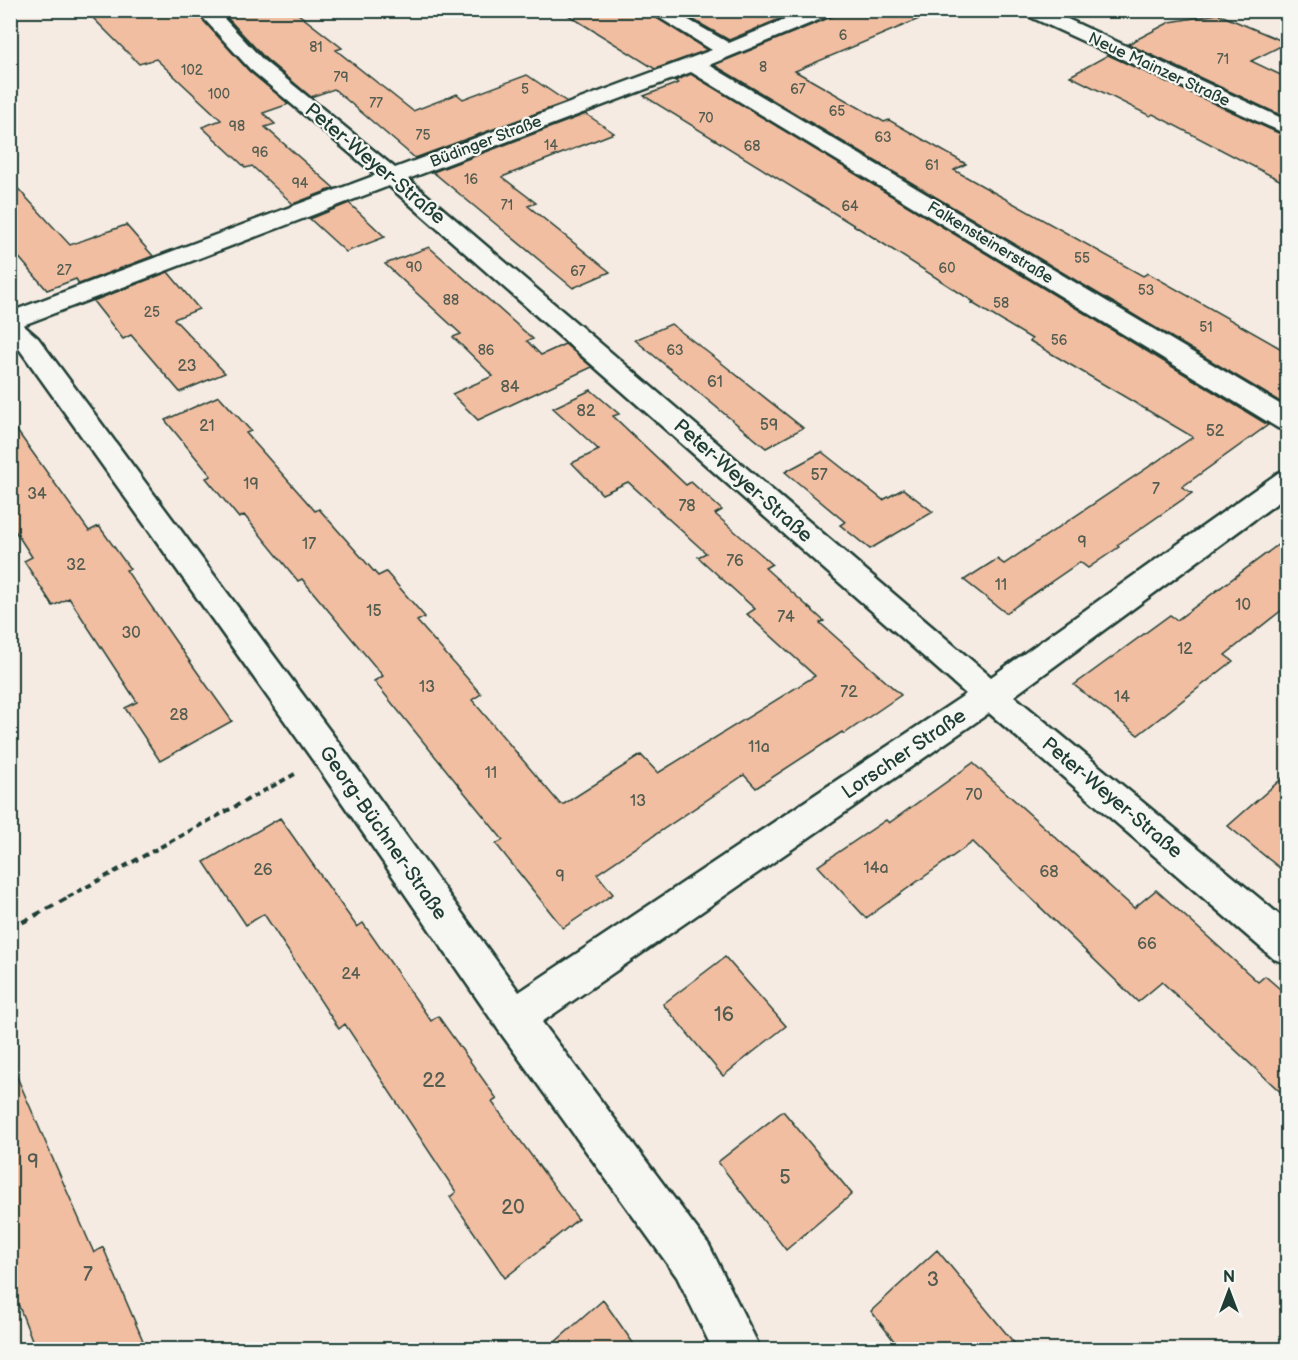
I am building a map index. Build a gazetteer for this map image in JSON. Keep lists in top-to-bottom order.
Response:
{
  "streets": {
    "street": [
      "Neue Mainzer Straße",
      "Büdinger Straße",
      "Peter-Weyer-Straße",
      "Falkensteinerstraße",
      "Lorscher Straße",
      "Georg-Büchner-Straße"
    ]
  },
  "crossings": [
    ["Büdinger Straße", "Peter-Weyer-Straße"],
    ["Büdinger Straße", "Falkensteinerstraße"],
    ["Peter-Weyer-Straße", "Lorscher Straße"],
    ["Lorscher Straße", "Georg-Büchner-Straße"]
  ],
  "house_numbers": [
    "6",
    "81",
    "71",
    "8",
    "102",
    "79",
    "5",
    "67",
    "100",
    "77",
    "65",
    "70",
    "98",
    "75",
    "63",
    "14",
    "68",
    "96",
    "61",
    "16",
    "94",
    "71",
    "64",
    "55",
    "90",
    "60",
    "27",
    "67",
    "53",
    "88",
    "58",
    "25",
    "51",
    "56",
    "86",
    "63",
    "23",
    "61",
    "84",
    "82",
    "59",
    "21",
    "52",
    "57",
    "19",
    "7",
    "34",
    "78",
    "9",
    "17",
    "76",
    "32",
    "11",
    "10",
    "15",
    "74",
    "30",
    "12",
    "13",
    "72",
    "14",
    "28",
    "11a",
    "11",
    "70",
    "13",
    "14a",
    "26",
    "68",
    "9",
    "66",
    "24",
    "16",
    "22",
    "9",
    "5",
    "20",
    "7",
    "3"
  ],
  "north": "top"
}
